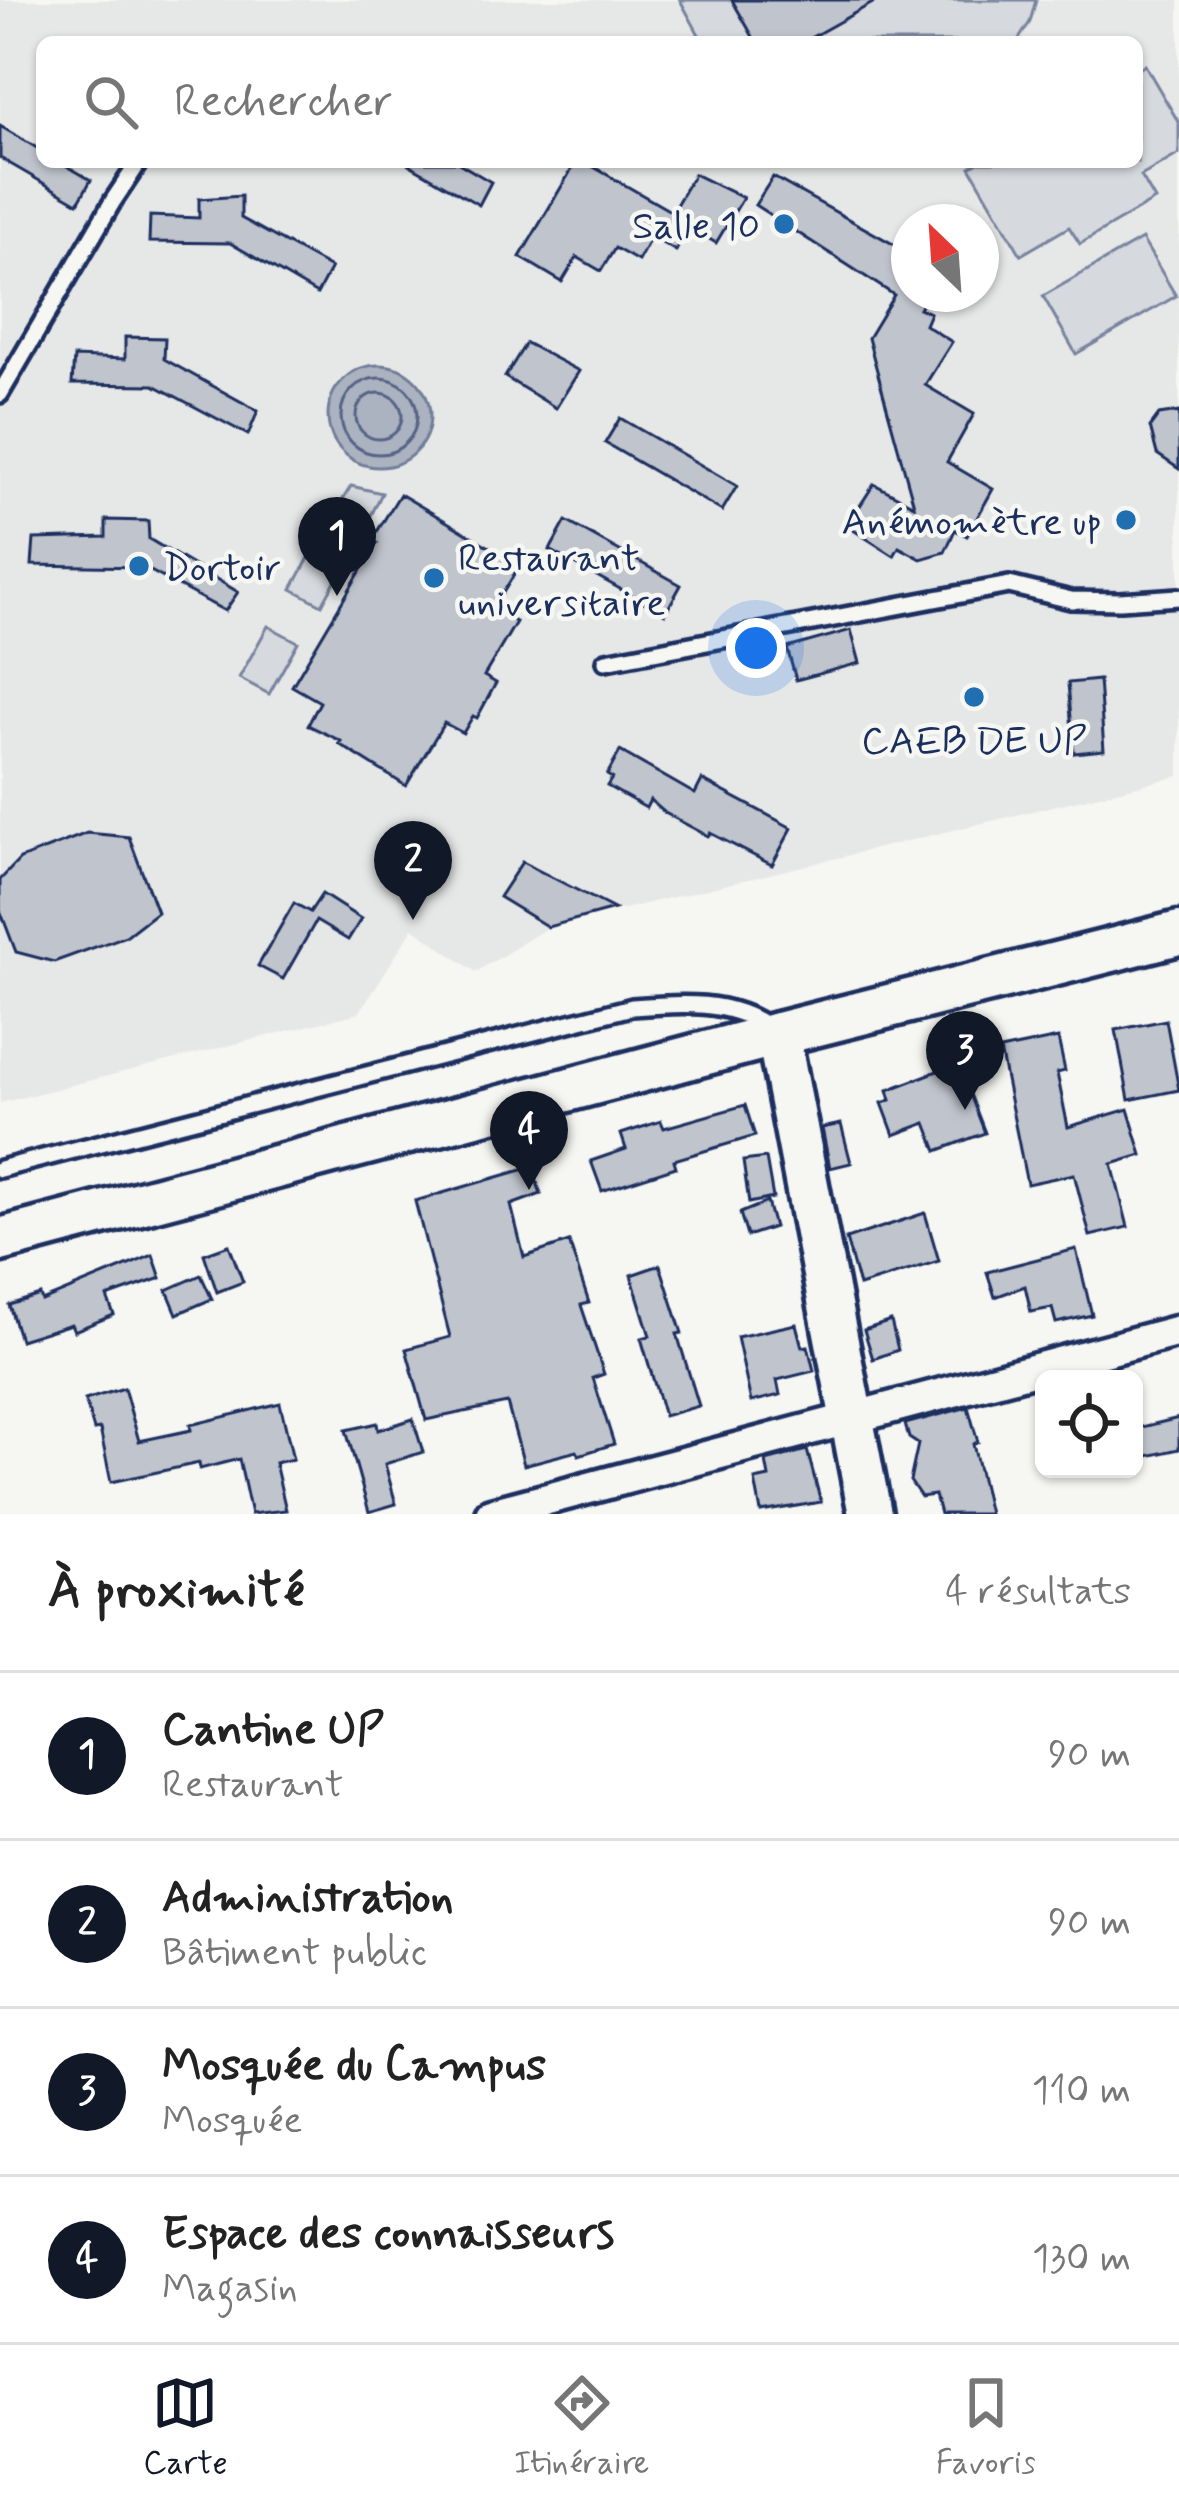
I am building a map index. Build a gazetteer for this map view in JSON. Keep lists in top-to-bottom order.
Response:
{
  "places": [
    "Salle 10",
    "Anémomètre up",
    "Dortoir",
    "Restaurant universitaire",
    "CAEB DE UP"
  ],
  "north": "top left",
  "page": {
    "search": "Rechercher",
    "pins": [
      "1",
      "2",
      "3",
      "4"
    ],
    "heading": ["À proximité", "4 résultats"],
    "list": [
      {
        "mark": "1",
        "name": "Cantine UP",
        "note": "Restaurant",
        "value": "90 m"
      },
      {
        "mark": "2",
        "name": "Administration",
        "note": "Bâtiment public",
        "value": "90 m"
      },
      {
        "mark": "3",
        "name": "Mosquée du Campus",
        "note": "Mosquée",
        "value": "110 m"
      },
      {
        "mark": "4",
        "name": "Espace des connaisseurs",
        "note": "Magasin",
        "value": "130 m"
      }
    ],
    "nav": ["Carte", "Itinéraire", "Favoris"]
  }
}
